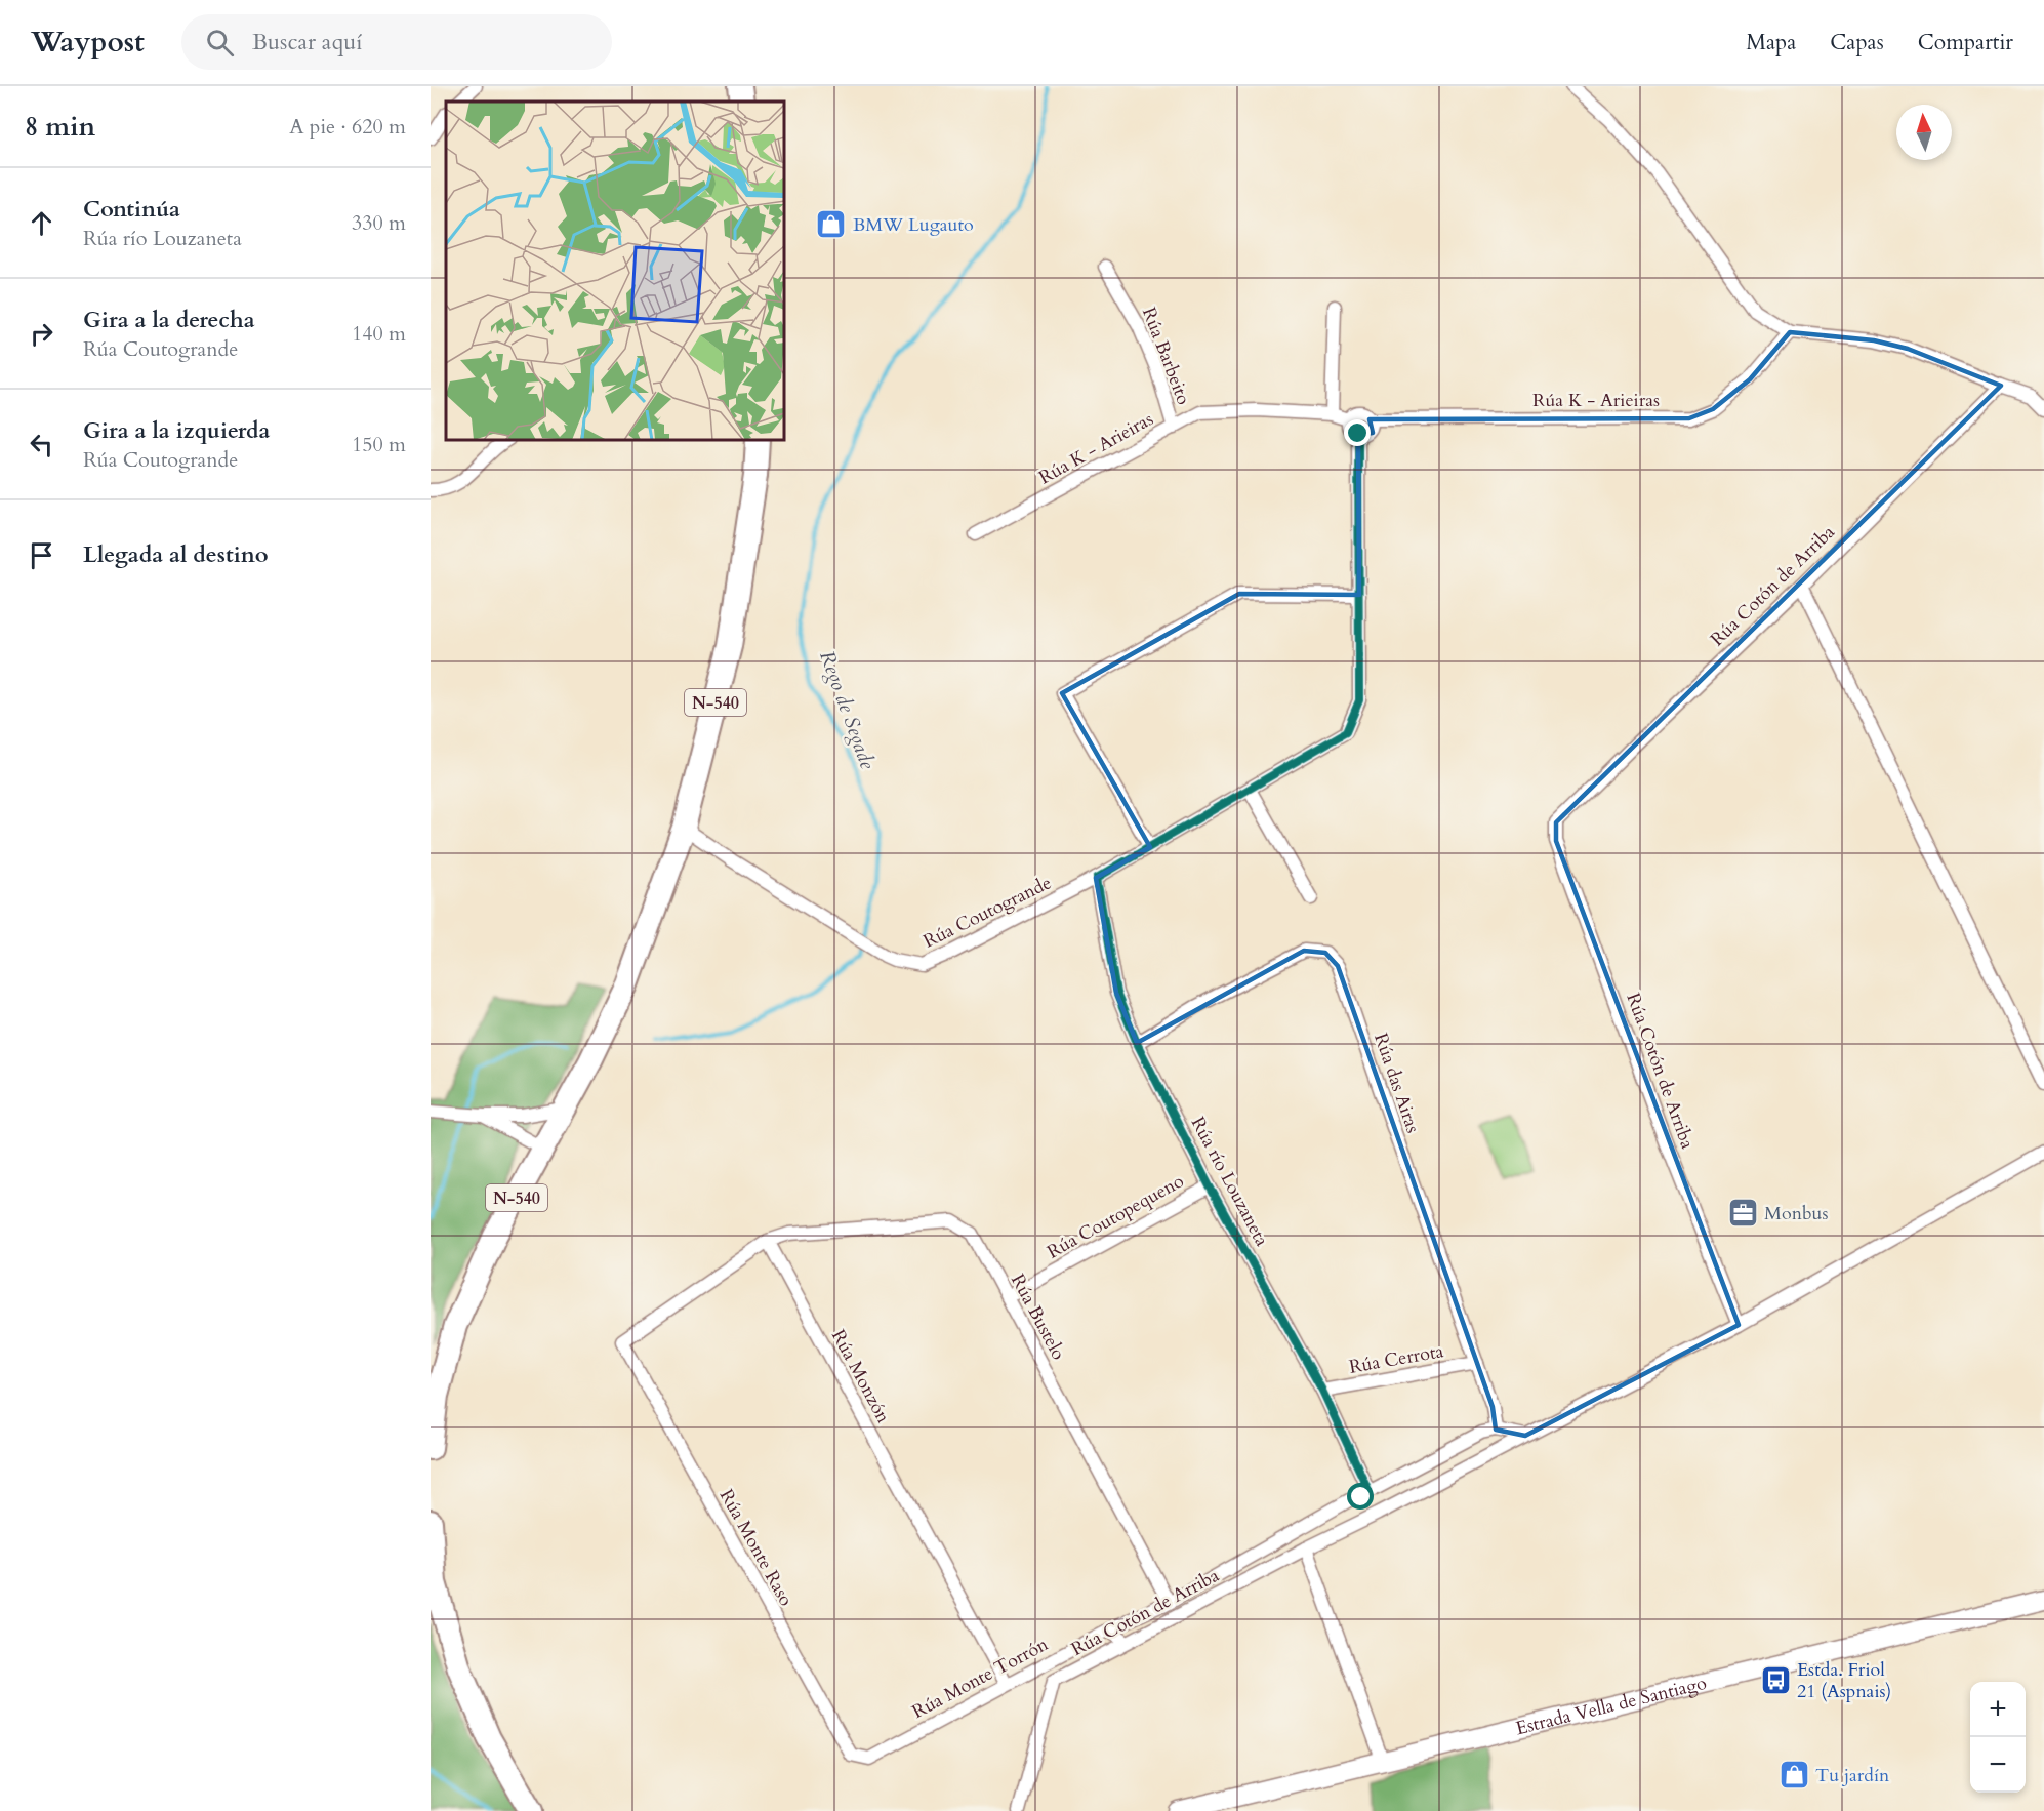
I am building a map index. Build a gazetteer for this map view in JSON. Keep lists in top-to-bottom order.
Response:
{
  "streets": {
    "highway": ["N-540"],
    "main road": ["Estrada Vella de Santiago"],
    "street": [
      "Rúa Barbeito",
      "Rúa K - Arieiras",
      "Rúa Cotón de Arriba",
      "Rúa Coutogrande",
      "Rúa das Airas",
      "Rúa río Louzaneta",
      "Rúa Coutopequeno",
      "Rúa Bustelo",
      "Rúa Cerrota",
      "Rúa Monzón",
      "Rúa Monte Raso",
      "Rúa Monte Torrón"
    ]
  },
  "crossings": [
    ["Rúa Barbeito", "Rúa K - Arieiras"],
    ["Rúa K - Arieiras", "Rúa Coutogrande"],
    ["Rúa Cotón de Arriba", "Rúa río Louzaneta"],
    ["Rúa Cotón de Arriba", "Rúa Monte Torrón"],
    ["N-540", "Rúa Coutogrande"],
    ["Rúa Coutogrande", "Rúa río Louzaneta"],
    ["Rúa das Airas", "Rúa río Louzaneta"],
    ["Rúa das Airas", "Rúa Cerrota"],
    ["Rúa das Airas", "Rúa Monte Torrón"],
    ["Rúa río Louzaneta", "Rúa Coutopequeno"],
    ["Rúa río Louzaneta", "Rúa Cerrota"],
    ["Rúa río Louzaneta", "Rúa Monte Torrón"],
    ["Rúa Coutopequeno", "Rúa Bustelo"],
    ["Rúa Bustelo", "Rúa Monzón"],
    ["Rúa Bustelo", "Rúa Monte Raso"],
    ["Rúa Bustelo", "Rúa Monte Torrón"],
    ["Rúa Monzón", "Rúa Monte Raso"],
    ["Rúa Monzón", "Rúa Monte Torrón"],
    ["Rúa Monte Raso", "Rúa Monte Torrón"]
  ],
  "water": ["Rego de Segade"],
  "places": {
    "shop": ["BMW Lugauto", "Tu jardín"],
    "office": ["Monbus"],
    "bus stop": ["Estda. Friol 21 (Aspnais)"]
  },
  "north": "top",
  "page": {
    "header": "Waypost",
    "search": "Buscar aquí",
    "nav": ["Mapa", "Capas", "Compartir"],
    "heading": ["8 min", "A pie · 620 m"],
    "list": [
      ["Continúa", "Rúa río Louzaneta", "330 m"],
      ["Gira a la derecha", "Rúa Coutogrande", "140 m"],
      ["Gira a la izquierda", "Rúa Coutogrande", "150 m"],
      "Llegada al destino"
    ],
    "map_buttons": ["+", "−"]
  }
}
